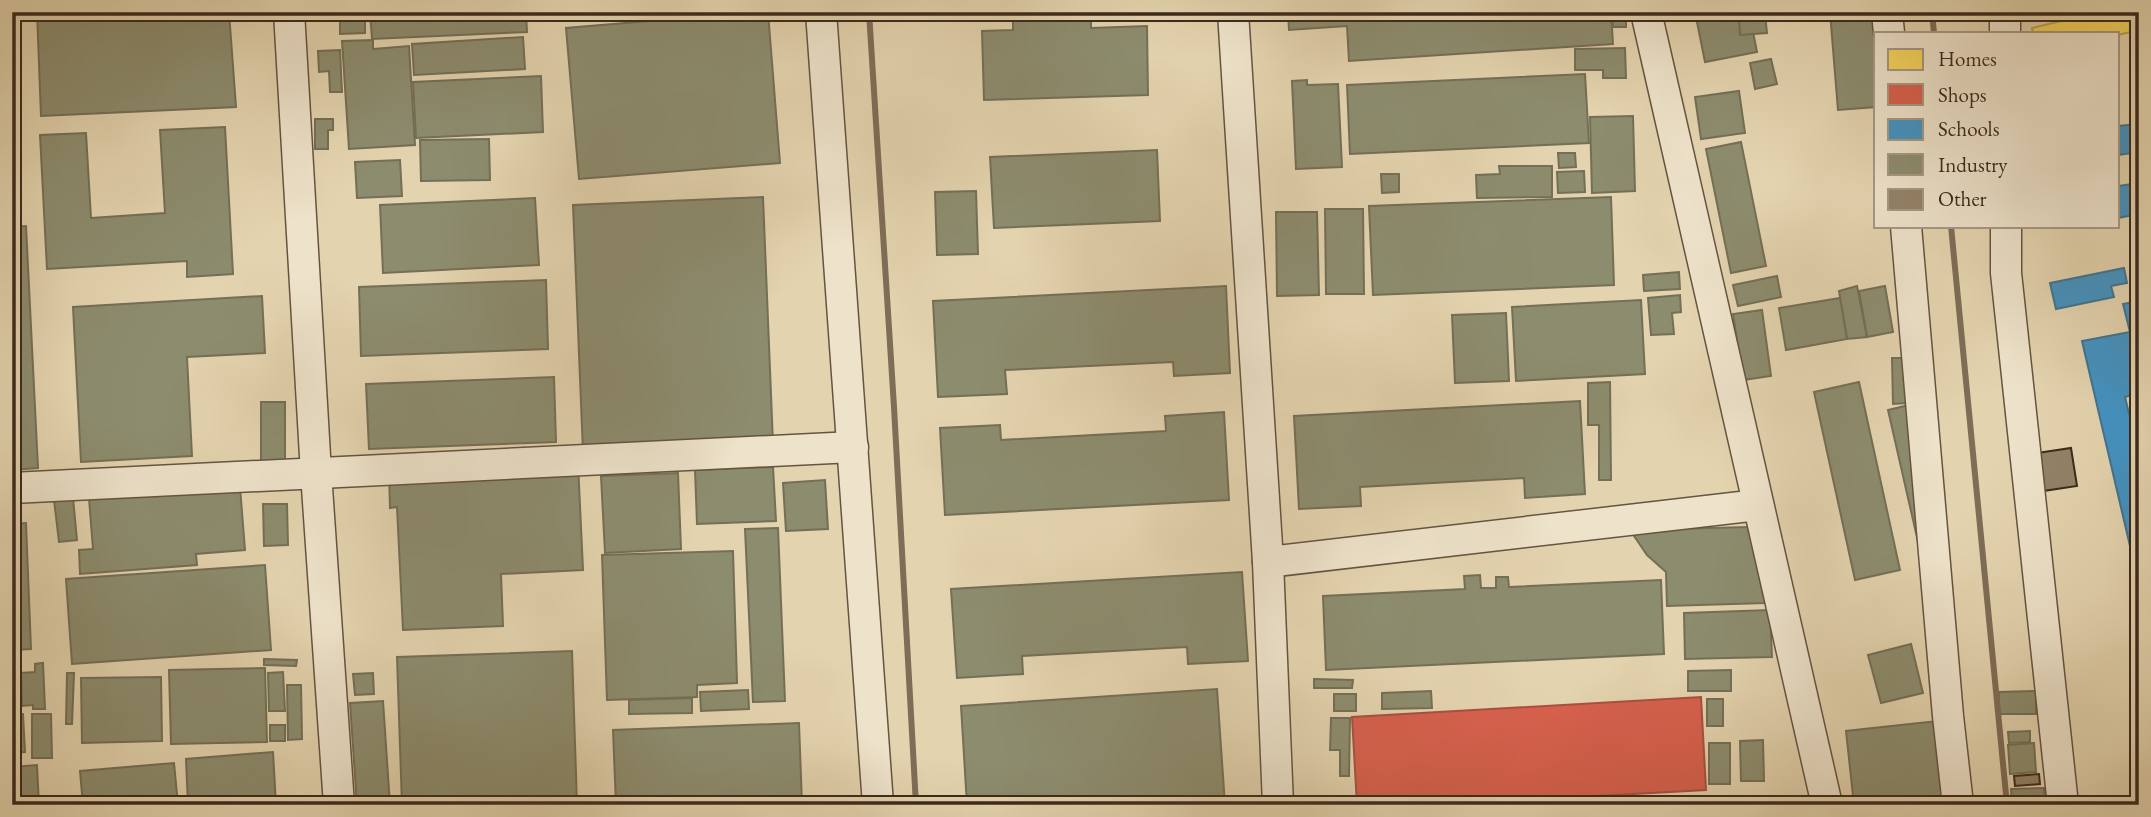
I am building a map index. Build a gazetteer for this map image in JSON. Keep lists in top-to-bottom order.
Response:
{
  "legend": [
    "Homes",
    "Shops",
    "Schools",
    "Industry",
    "Other"
  ]
}
